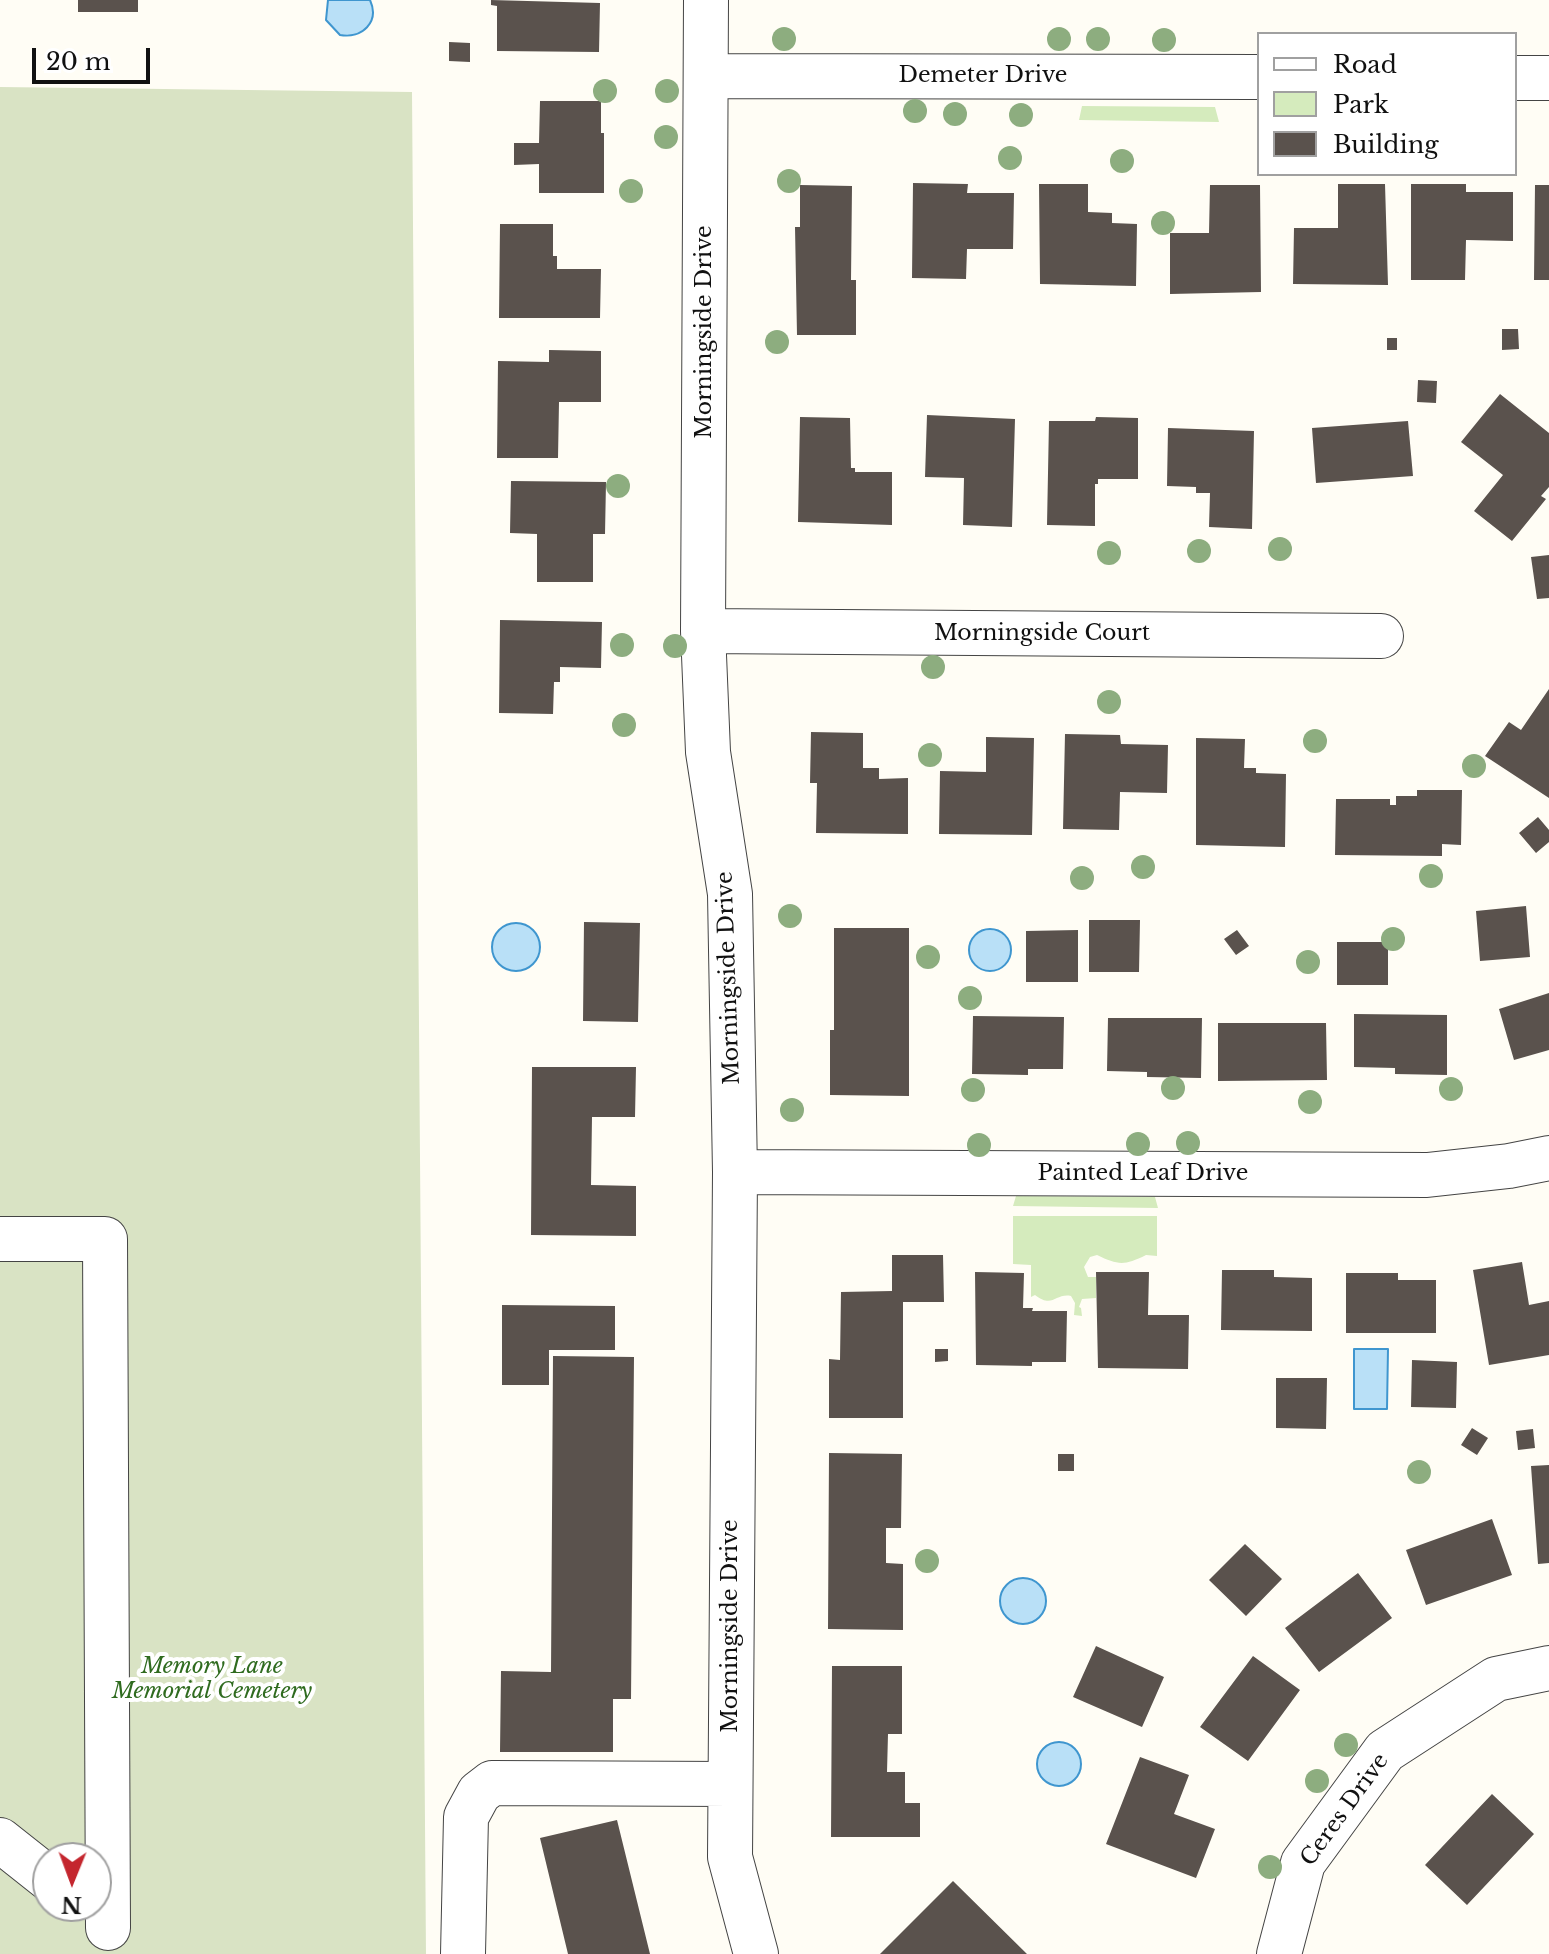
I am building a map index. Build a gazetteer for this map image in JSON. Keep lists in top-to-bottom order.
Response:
{
  "streets": {
    "street": [
      "Demeter Drive",
      "Morningside Drive",
      "Morningside Court",
      "Painted Leaf Drive",
      "Ceres Drive"
    ]
  },
  "crossings": [
    ["Demeter Drive", "Morningside Drive"],
    ["Morningside Drive", "Morningside Court"],
    ["Morningside Drive", "Painted Leaf Drive"]
  ],
  "parks": ["Memory Lane Memorial Cemetery"],
  "legend": ["Road", "Park", "Building"],
  "scale_bar": "20 m",
  "north": "bottom"
}
